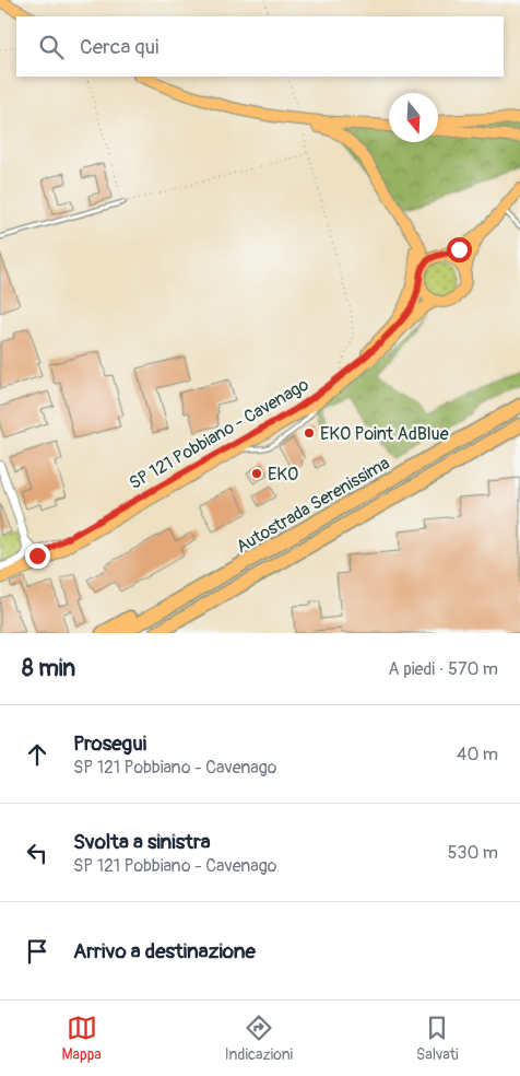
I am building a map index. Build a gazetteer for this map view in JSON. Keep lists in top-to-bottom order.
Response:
{
  "streets": {
    "highway": ["Autostrada Serenissima"],
    "main road": ["SP 121 Pobbiano - Cavenago"]
  },
  "places": ["EKO Point AdBlue", "EKO"],
  "north": "bottom",
  "page": {
    "search": "Cerca qui",
    "heading": ["8 min", "A piedi · 570 m"],
    "list": [
      ["Prosegui", "SP 121 Pobbiano - Cavenago", "40 m"],
      ["Svolta a sinistra", "SP 121 Pobbiano - Cavenago", "530 m"],
      "Arrivo a destinazione"
    ],
    "nav": ["Mappa", "Indicazioni", "Salvati"]
  }
}
